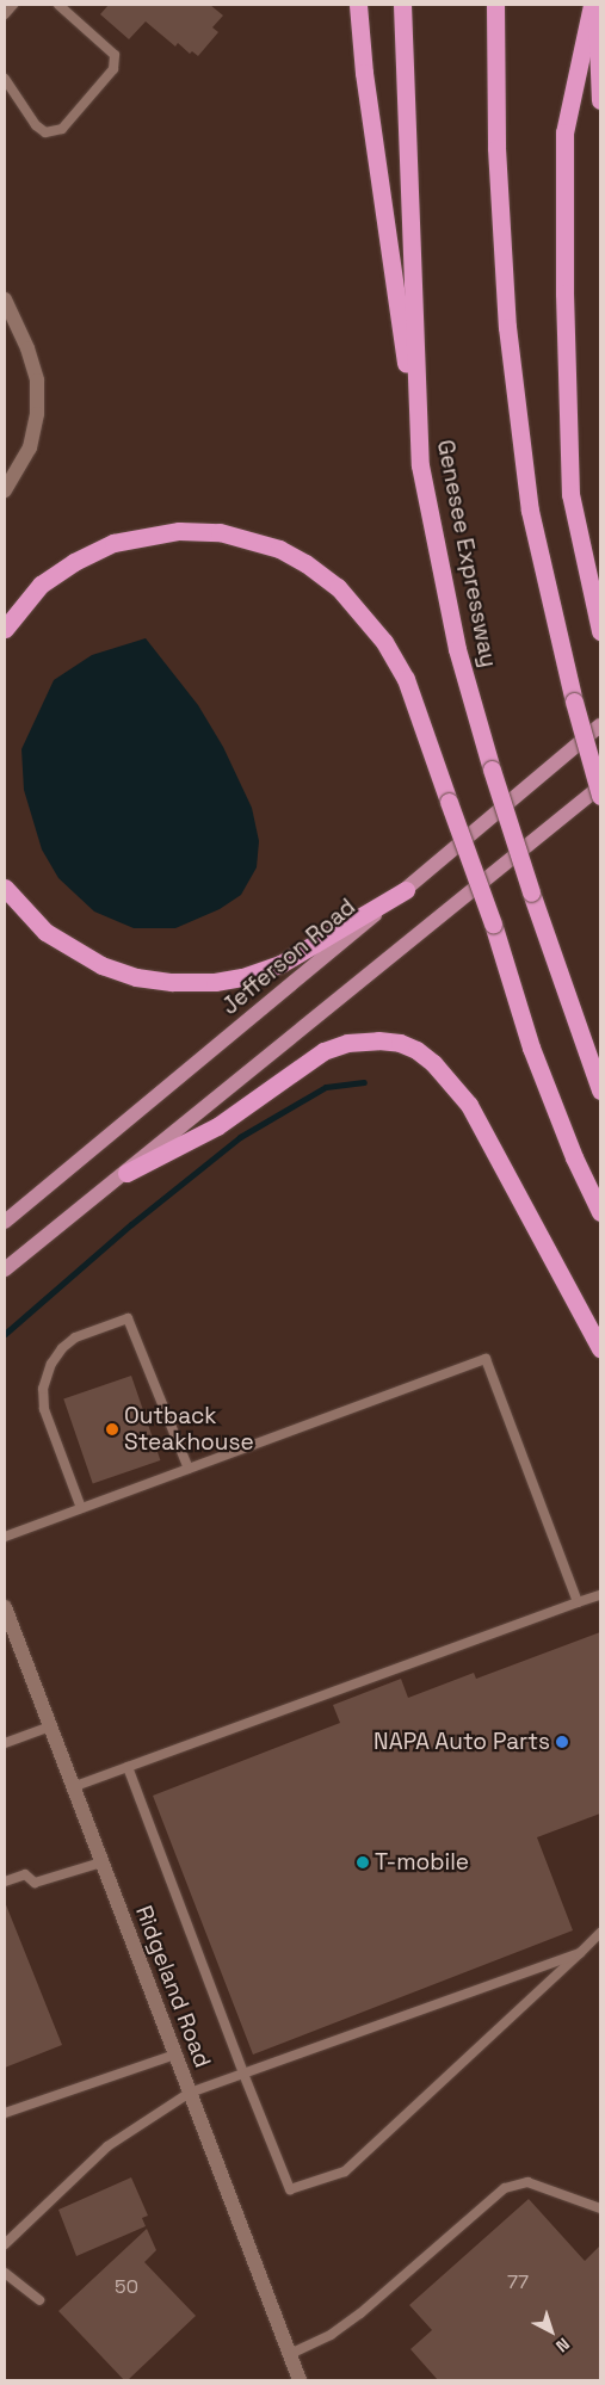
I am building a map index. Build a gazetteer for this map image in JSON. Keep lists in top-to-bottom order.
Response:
{
  "streets": {
    "highway": ["Genesee Expressway"],
    "main road": ["Jefferson Road"],
    "street": ["Ridgeland Road"]
  },
  "places": ["Outback Steakhouse", "NAPA Auto Parts", "T-mobile"],
  "house_numbers": ["77", "50"],
  "north": "bottom right"
}
